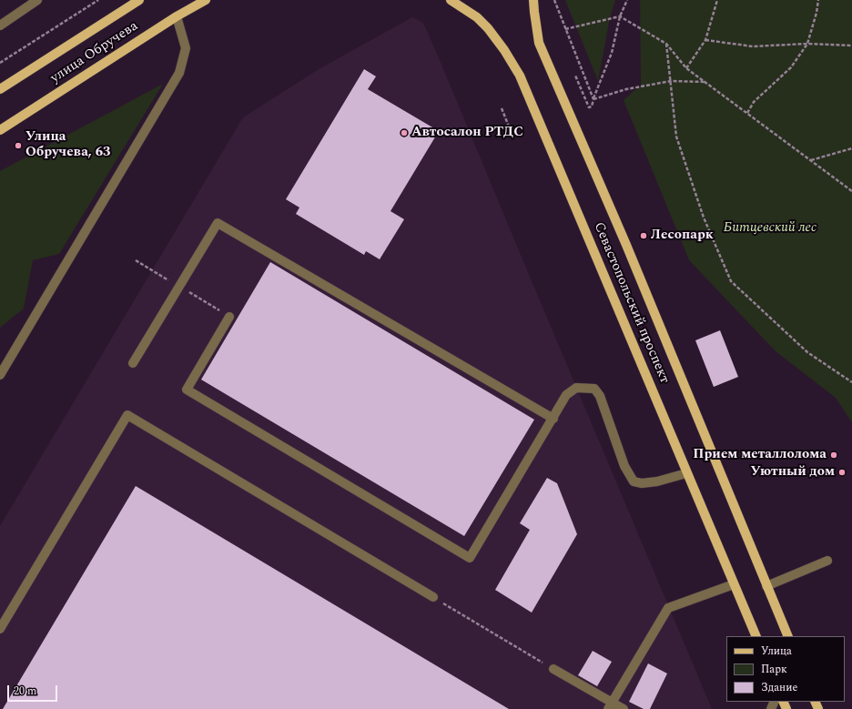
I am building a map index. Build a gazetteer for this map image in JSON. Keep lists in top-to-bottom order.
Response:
{
  "streets": {
    "main road": ["улица Обручева", "Севастопольский проспект"]
  },
  "parks": ["Битцевский лес"],
  "places": [
    "Автосалон РТДС",
    "Улица Обручева, 63",
    "Лесопарк",
    "Прием металлолома",
    "Уютный дом"
  ],
  "legend": ["Улица", "Парк", "Здание"],
  "scale_bar": "20 m"
}
